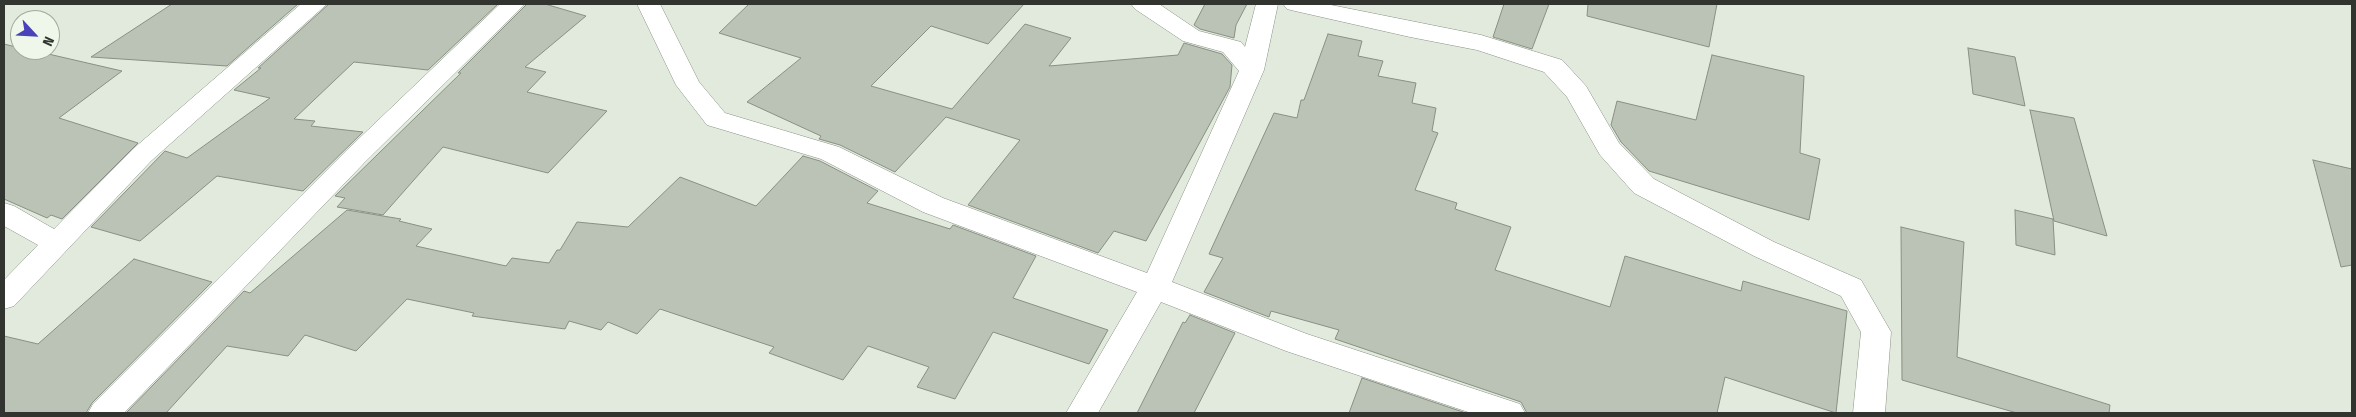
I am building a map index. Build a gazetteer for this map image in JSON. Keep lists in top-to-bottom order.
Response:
{
  "north": "bottom right"
}
